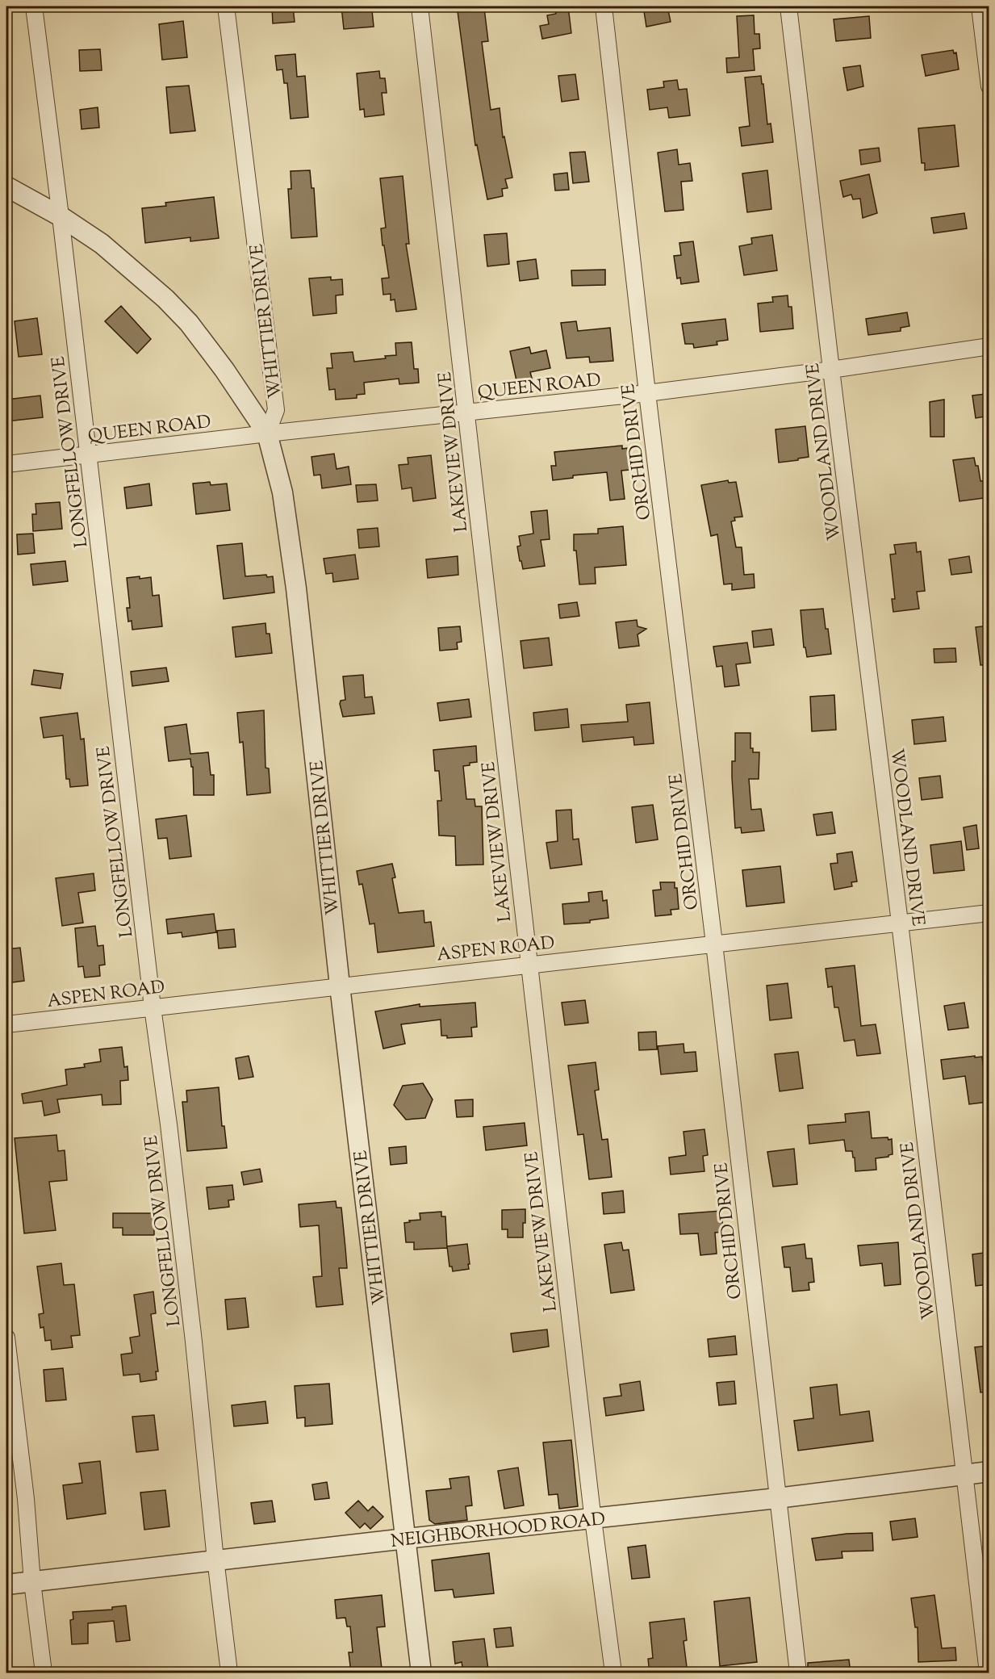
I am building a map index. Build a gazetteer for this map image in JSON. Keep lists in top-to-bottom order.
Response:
{
  "streets": {
    "street": [
      "WHITTIER DRIVE",
      "QUEEN ROAD",
      "LONGFELLOW DRIVE",
      "LAKEVIEW DRIVE",
      "ORCHID DRIVE",
      "WOODLAND DRIVE",
      "ASPEN ROAD",
      "NEIGHBORHOOD ROAD"
    ]
  },
  "crossings": [
    ["WHITTIER DRIVE", "QUEEN ROAD"],
    ["WHITTIER DRIVE", "ASPEN ROAD"],
    ["WHITTIER DRIVE", "NEIGHBORHOOD ROAD"],
    ["QUEEN ROAD", "LONGFELLOW DRIVE"],
    ["QUEEN ROAD", "LAKEVIEW DRIVE"],
    ["QUEEN ROAD", "ORCHID DRIVE"],
    ["QUEEN ROAD", "WOODLAND DRIVE"],
    ["LONGFELLOW DRIVE", "ASPEN ROAD"],
    ["LONGFELLOW DRIVE", "NEIGHBORHOOD ROAD"],
    ["LAKEVIEW DRIVE", "ASPEN ROAD"],
    ["LAKEVIEW DRIVE", "NEIGHBORHOOD ROAD"],
    ["ORCHID DRIVE", "ASPEN ROAD"],
    ["ORCHID DRIVE", "NEIGHBORHOOD ROAD"],
    ["WOODLAND DRIVE", "ASPEN ROAD"],
    ["WOODLAND DRIVE", "NEIGHBORHOOD ROAD"]
  ]
}
